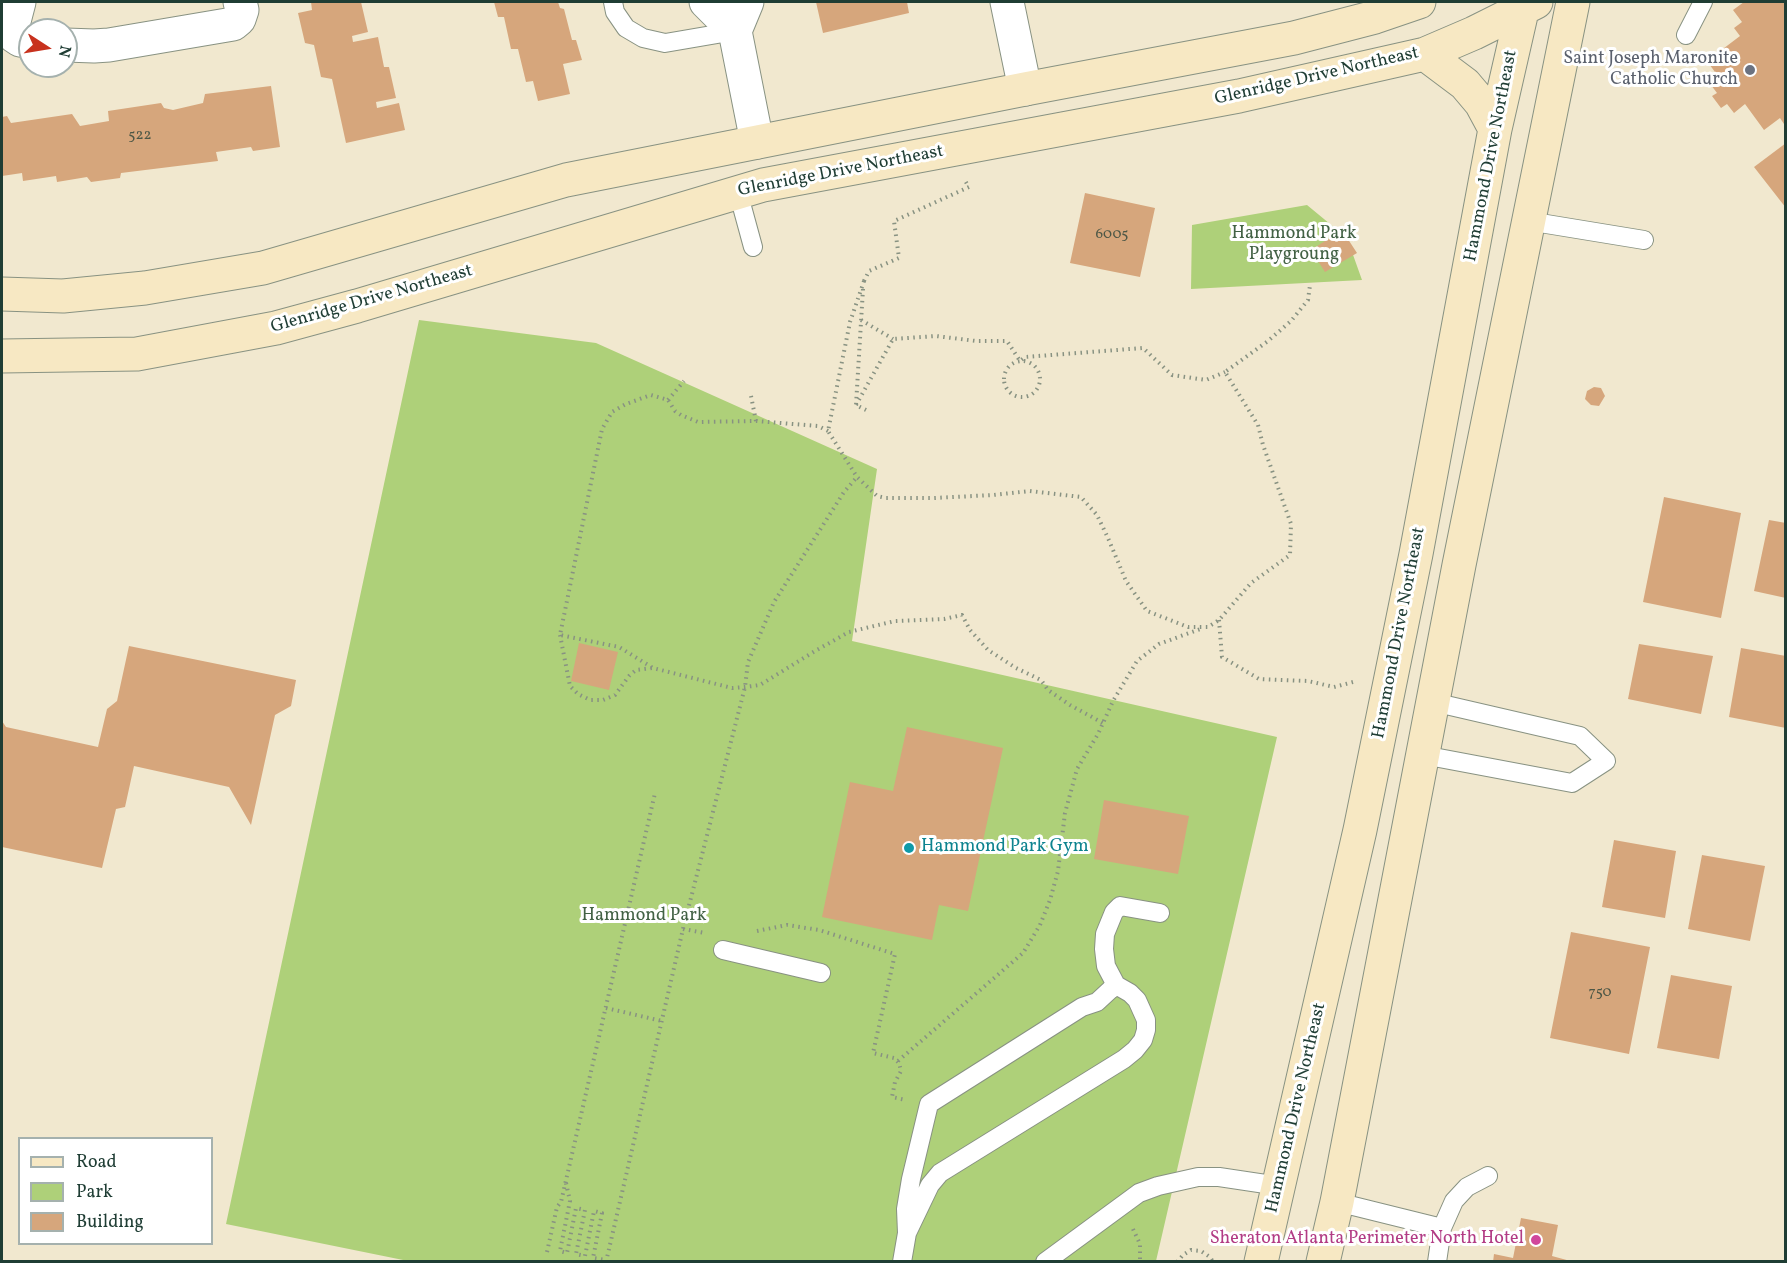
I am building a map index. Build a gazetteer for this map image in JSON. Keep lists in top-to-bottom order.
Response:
{
  "streets": {
    "main road": ["Glenridge Drive Northeast", "Hammond Drive Northeast"]
  },
  "crossings": [
    ["Glenridge Drive Northeast", "Hammond Drive Northeast"]
  ],
  "parks": ["Hammond Park Playgroung", "Hammond Park"],
  "places": ["Saint Joseph Maronite Catholic Church", "Hammond Park Gym", "Sheraton Atlanta Perimeter North Hotel"],
  "house_numbers": ["522", "6005", "750"],
  "legend": ["Road", "Park", "Building"],
  "north": "right"
}
